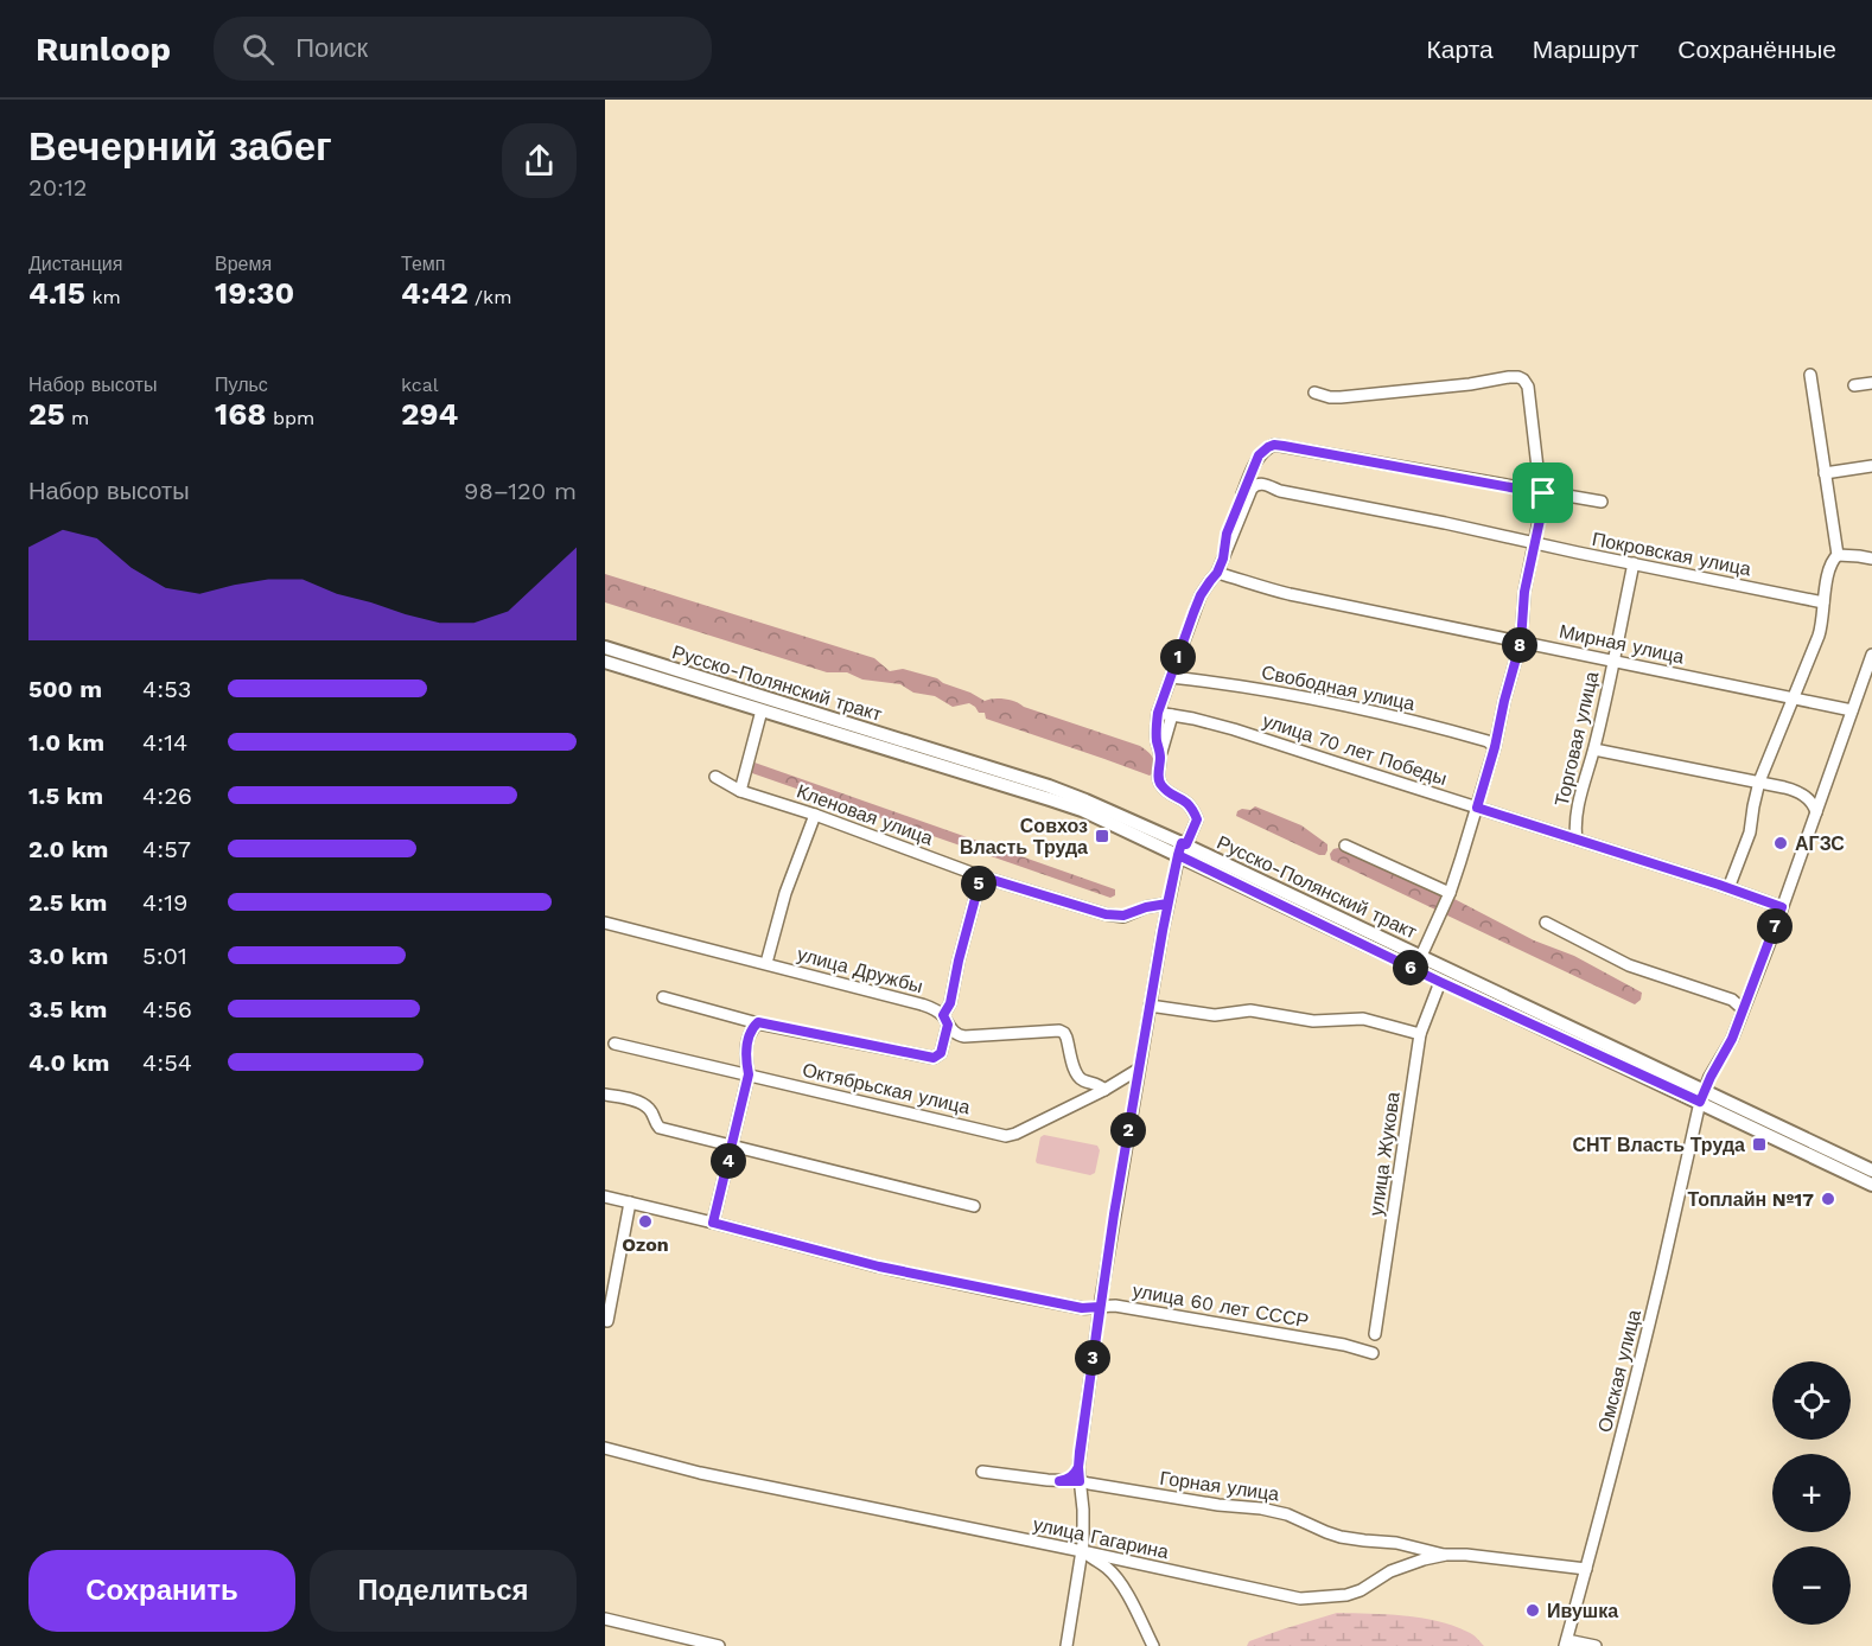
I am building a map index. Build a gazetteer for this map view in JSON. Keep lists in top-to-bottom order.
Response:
{
  "streets": {
    "main road": ["Русско-Полянский тракт"],
    "street": [
      "Покровская улица",
      "Мирная улица",
      "Свободная улица",
      "Торговая улица",
      "улица 70 лет Победы",
      "Кленовая улица",
      "улица Дружбы",
      "Октябрьская улица",
      "улица Жукова",
      "улица 60 лет СССР",
      "Омская улица",
      "Горная улица",
      "улица Гагарина"
    ]
  },
  "crossings": [
    ["Покровская улица", "Торговая улица"],
    ["Мирная улица", "Торговая улица"],
    ["Мирная улица", "Омская улица"],
    ["Русско-Полянский тракт", "улица Жукова"],
    ["Русско-Полянский тракт", "Омская улица"],
    ["Торговая улица", "улица 70 лет Победы"],
    ["улица 70 лет Победы", "Омская улица"],
    ["улица Дружбы", "Октябрьская улица"],
    ["Омская улица", "улица Гагарина"],
    ["Горная улица", "улица Гагарина"]
  ],
  "places": {
    "transit": ["Совхоз Власть Труда", "СНТ Власть Труда"],
    "other": [
      "АГЗС",
      "Топлайн №17",
      "Ozon",
      "Ивушка"
    ]
  },
  "page": {
    "header": "Runloop",
    "search": "Поиск",
    "nav": ["Карта", "Маршрут", "Сохранённые"],
    "heading": ["Вечерний забег", "20:12"],
    "stats": [
      ["Дистанция", "4.15 km"],
      ["Время", "19:30"],
      ["Темп", "4:42 /km"],
      ["Набор высоты", "25 m"],
      ["Пульс", "168 bpm"],
      ["kcal", "294"]
    ],
    "chart": ["Набор высоты", "98–120 m"],
    "pins": [
      "8",
      "1",
      "5",
      "7",
      "6",
      "2",
      "4",
      "3"
    ],
    "list": [
      {
        "name": "500 m",
        "note": "4:53"
      },
      {
        "name": "1.0 km",
        "note": "4:14"
      },
      {
        "name": "1.5 km",
        "note": "4:26"
      },
      {
        "name": "2.0 km",
        "note": "4:57"
      },
      {
        "name": "2.5 km",
        "note": "4:19"
      },
      {
        "name": "3.0 km",
        "note": "5:01"
      },
      {
        "name": "3.5 km",
        "note": "4:56"
      },
      {
        "name": "4.0 km",
        "note": "4:54"
      }
    ],
    "map_buttons": ["+", "−"],
    "buttons": ["Сохранить", "Поделиться"]
  }
}
